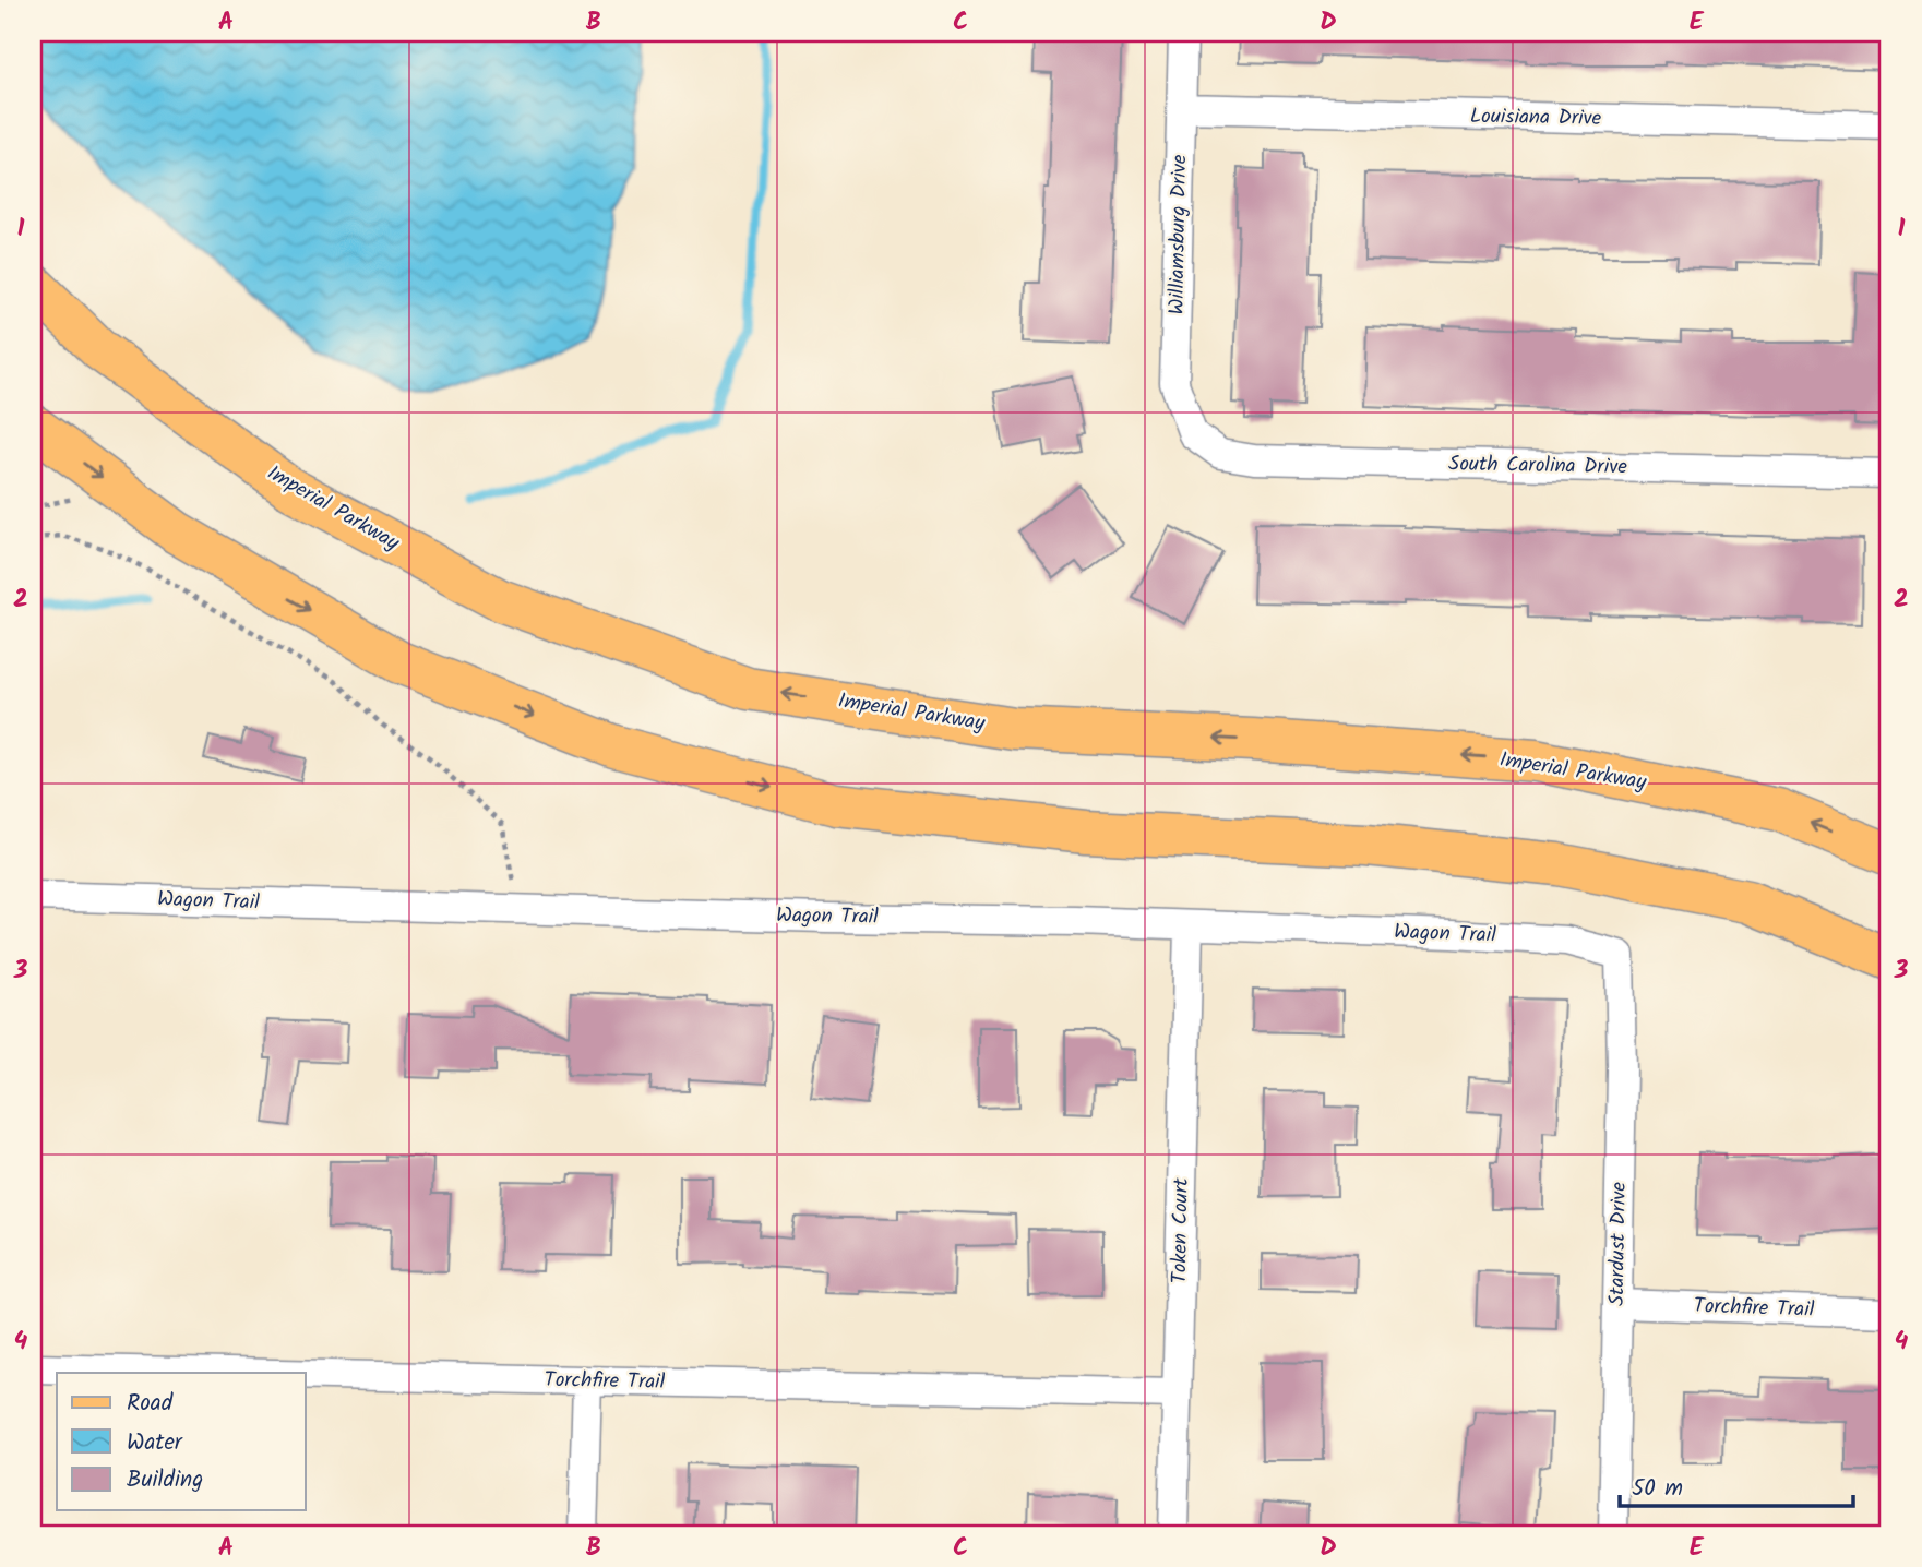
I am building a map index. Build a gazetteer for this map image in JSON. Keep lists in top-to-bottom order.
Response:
{
  "streets": {
    "main road": ["Imperial Parkway"],
    "street": [
      "Louisiana Drive",
      "Williamsburg Drive",
      "South Carolina Drive",
      "Wagon Trail",
      "Token Court",
      "Stardust Drive",
      "Torchfire Trail"
    ]
  },
  "crossings": [
    ["Louisiana Drive", "Williamsburg Drive"],
    ["Williamsburg Drive", "South Carolina Drive"],
    ["Wagon Trail", "Token Court"],
    ["Wagon Trail", "Stardust Drive"],
    ["Token Court", "Torchfire Trail"],
    ["Stardust Drive", "Torchfire Trail"]
  ],
  "legend": ["Road", "Water", "Building"],
  "scale_bar": "50 m",
  "grid": {
    "columns": [
      "A",
      "B",
      "C",
      "D",
      "E"
    ],
    "rows": [
      "1",
      "2",
      "3",
      "4"
    ]
  }
}
